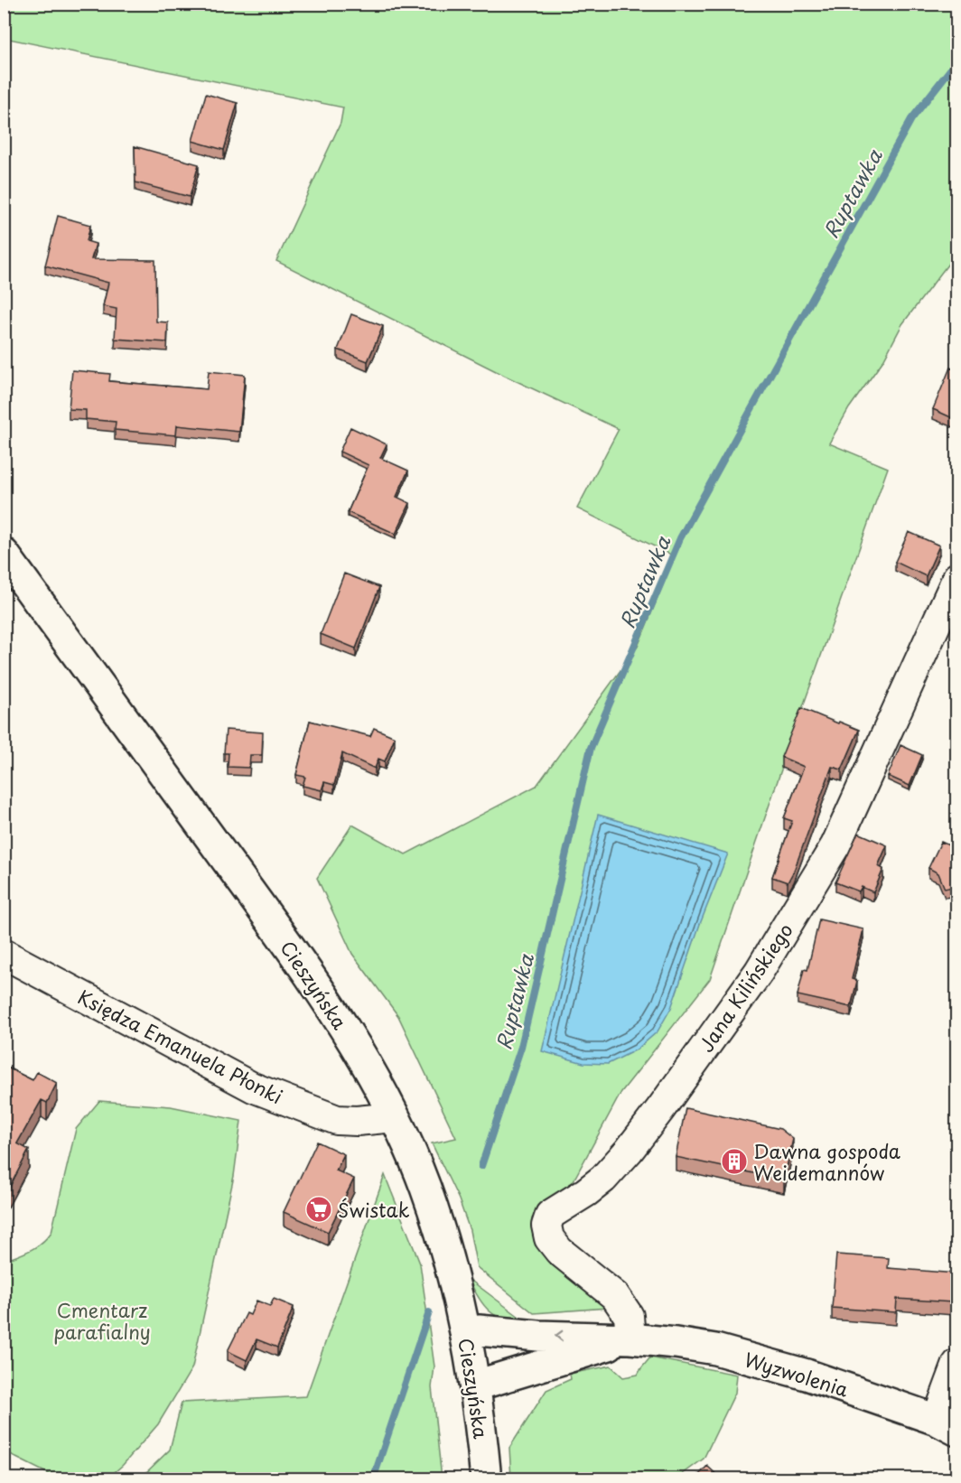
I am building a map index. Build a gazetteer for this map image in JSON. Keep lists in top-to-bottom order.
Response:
{
  "streets": {
    "main road": ["Cieszyńska", "Wyzwolenia"],
    "street": ["Jana Kilińskiego", "Księdza Emanuela Płonki"]
  },
  "crossings": [
    ["Cieszyńska", "Księdza Emanuela Płonki"],
    ["Cieszyńska", "Wyzwolenia"],
    ["Jana Kilińskiego", "Wyzwolenia"]
  ],
  "water": ["Ruptawka"],
  "parks": ["Cmentarz parafialny"],
  "places": {
    "building": ["Dawna gospoda Weidemannów"],
    "supermarket": ["Świstak"]
  }
}
